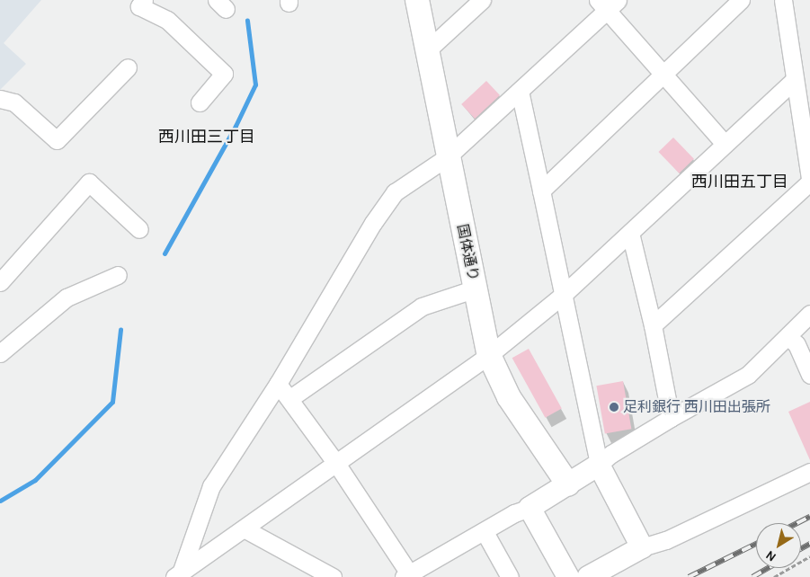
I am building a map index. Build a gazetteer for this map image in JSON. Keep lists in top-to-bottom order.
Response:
{
  "streets": {
    "main road": ["国体通り"]
  },
  "districts": ["西川田三丁目", "西川田五丁目"],
  "places": ["足利銀行 西川田出張所"],
  "north": "bottom left"
}
